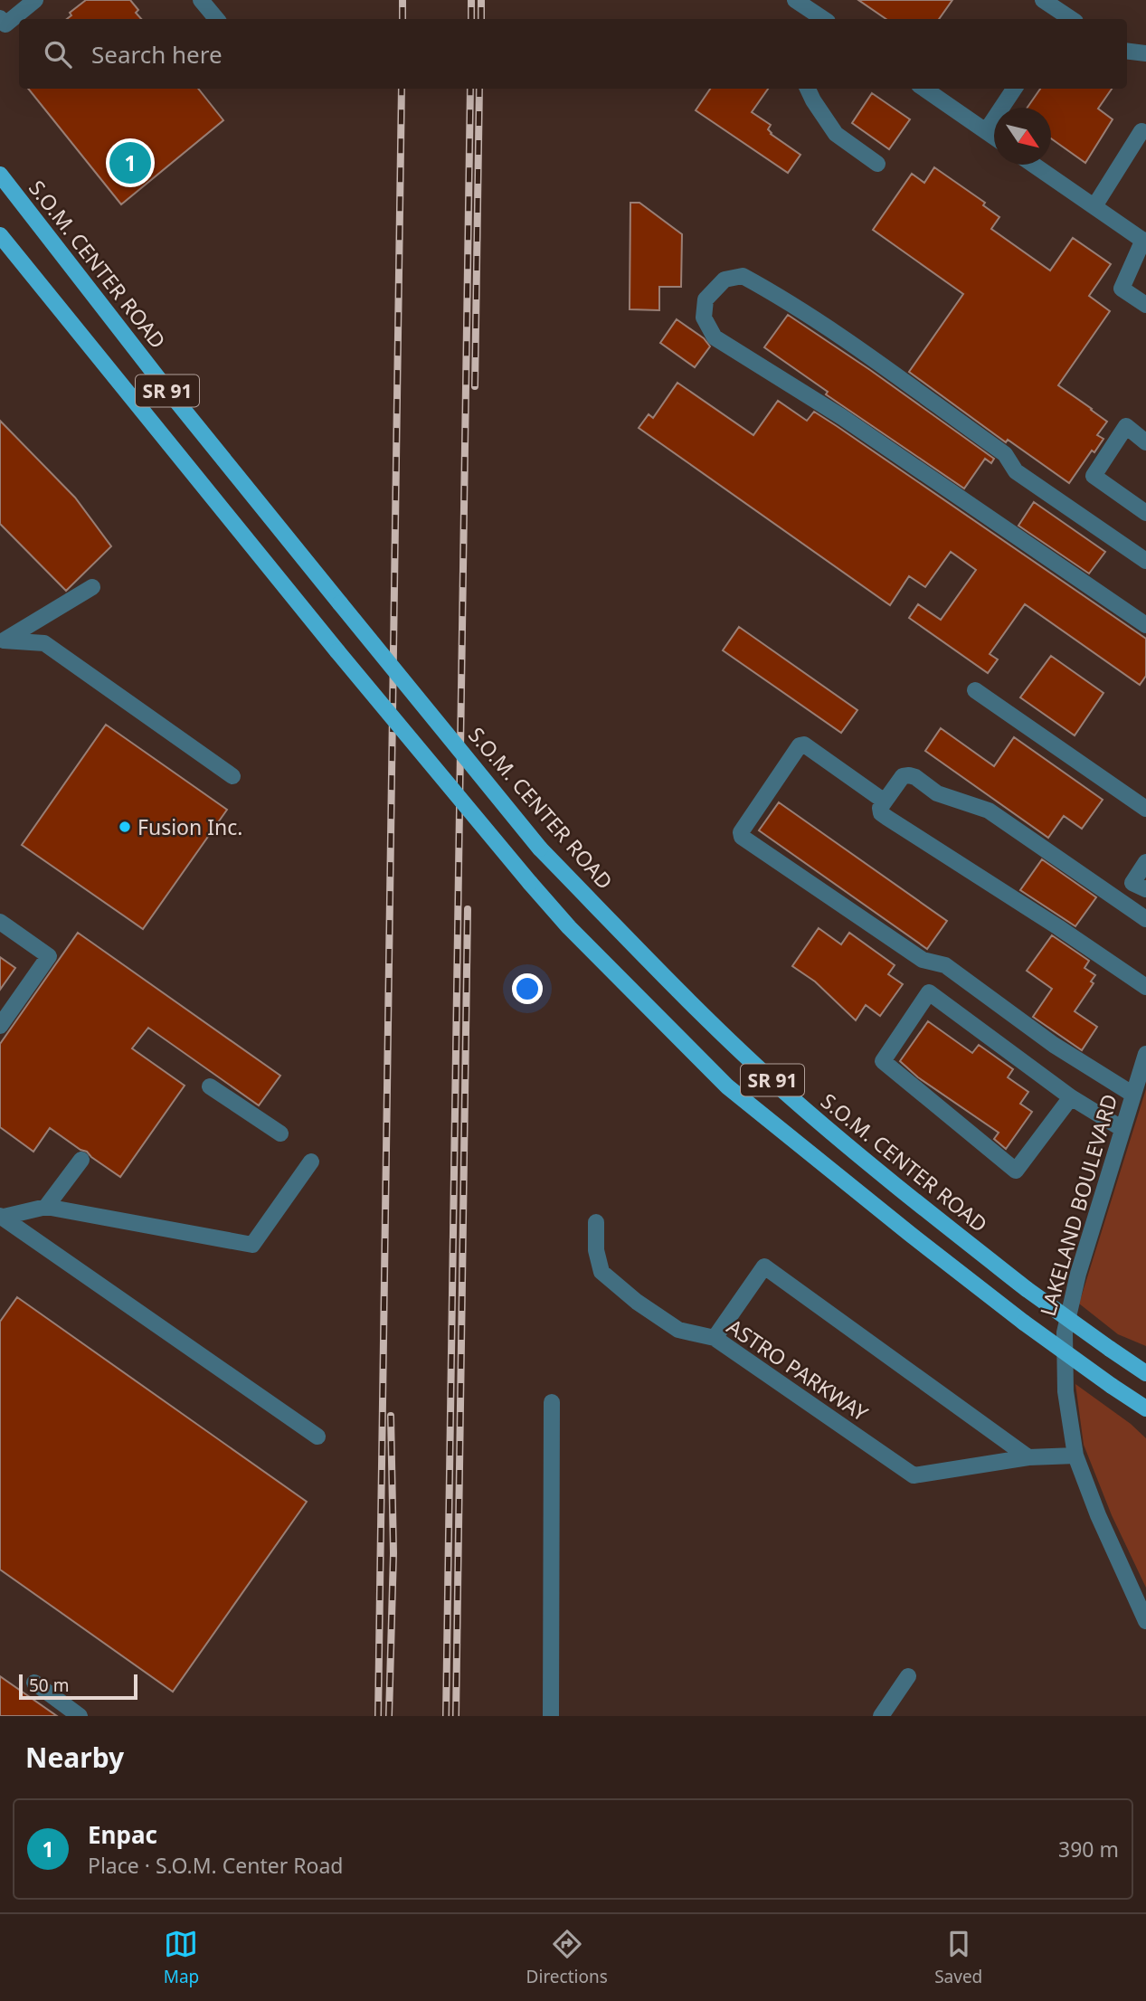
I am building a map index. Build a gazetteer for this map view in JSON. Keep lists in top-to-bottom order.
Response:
{
  "streets": {
    "main road": ["S.O.M. CENTER ROAD", "SR 91"],
    "street": ["LAKELAND BOULEVARD", "ASTRO PARKWAY"]
  },
  "crossings": [
    ["LAKELAND BOULEVARD", "ASTRO PARKWAY"]
  ],
  "places": ["Fusion Inc."],
  "scale_bar": "50 m",
  "north": "bottom right",
  "page": {
    "search": "Search here",
    "pins": "1",
    "scale": "50 m",
    "heading": "Nearby",
    "list": [
      {
        "mark": "1",
        "name": "Enpac",
        "note": "Place · S.O.M. Center Road",
        "value": "390 m"
      }
    ],
    "nav": ["Map", "Directions", "Saved"]
  }
}
